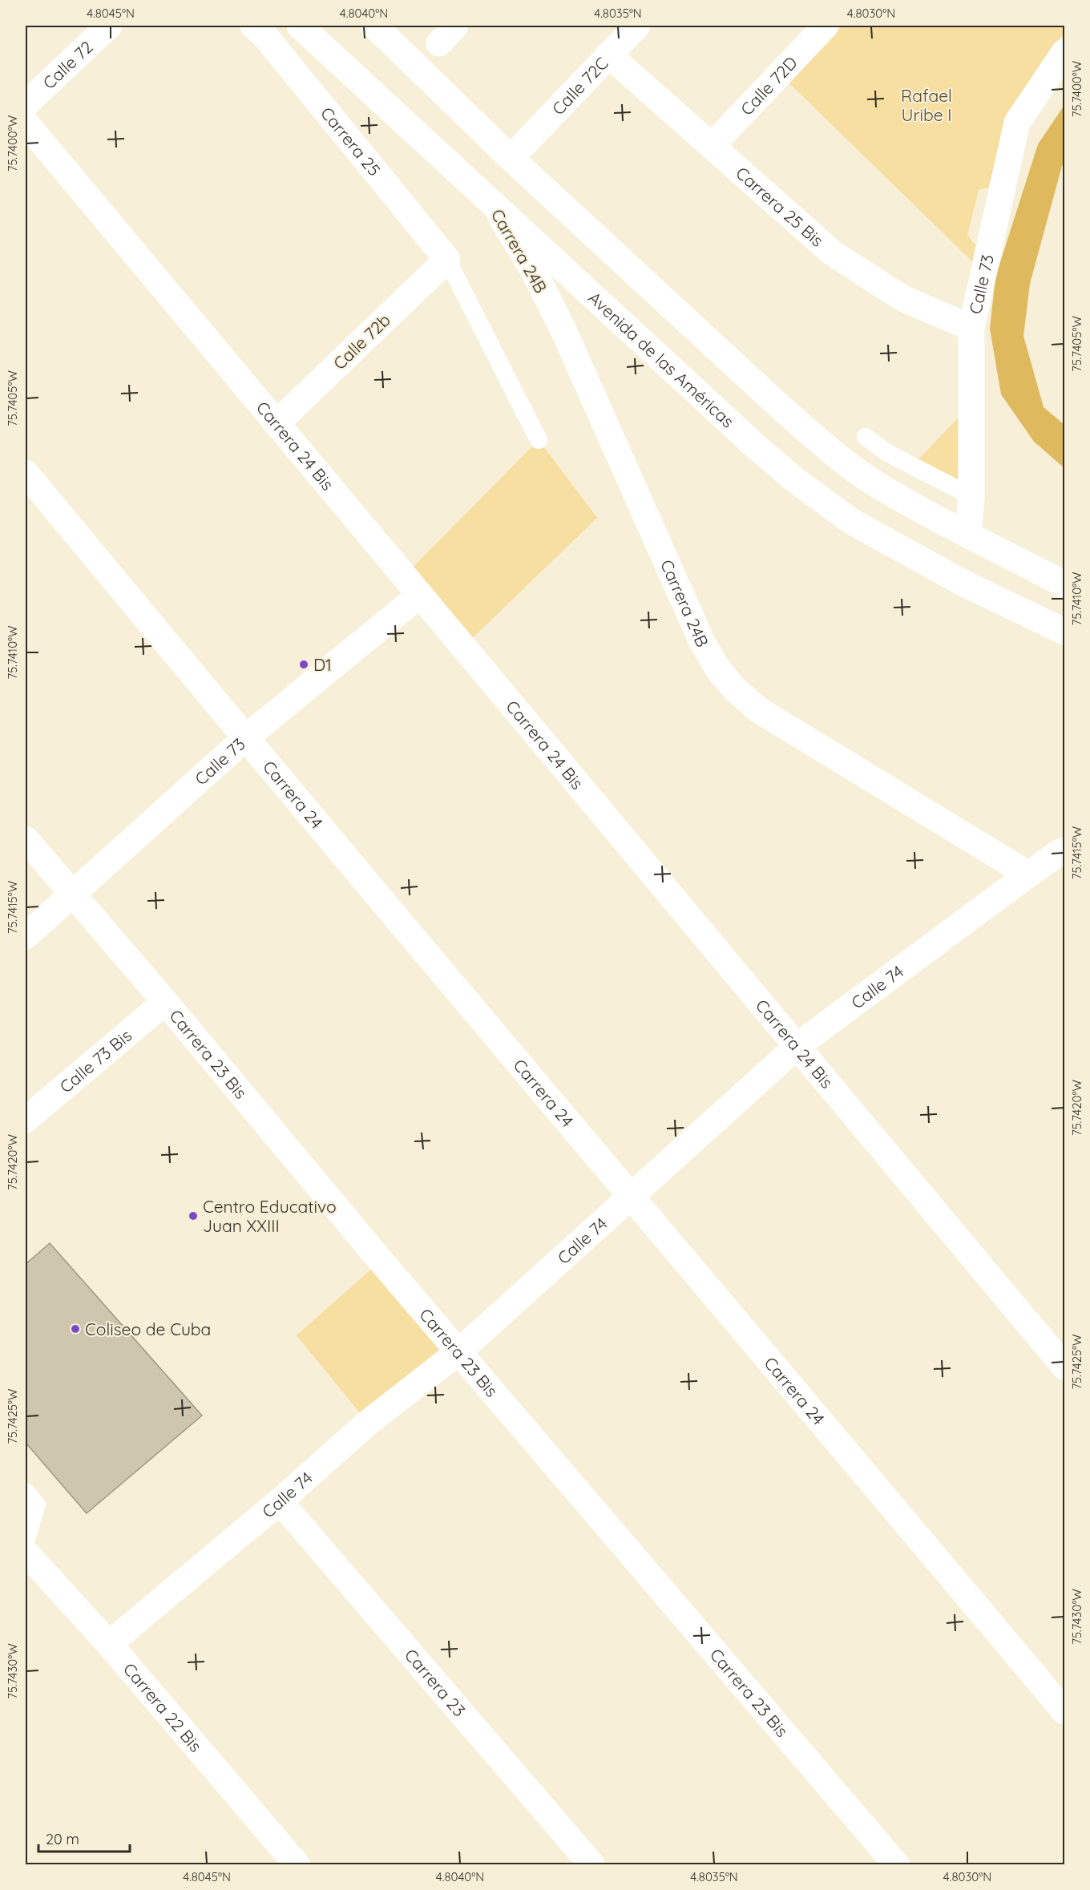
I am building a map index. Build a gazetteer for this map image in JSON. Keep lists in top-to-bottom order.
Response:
{
  "streets": {
    "street": [
      "Calle 72",
      "Calle 72D",
      "Calle 72C",
      "Carrera 25",
      "Carrera 25 Bis",
      "Carrera 24B",
      "Calle 73",
      "Calle 72b",
      "Avenida de las Américas",
      "Carrera 24 Bis",
      "Carrera 24",
      "Calle 74",
      "Carrera 23 Bis",
      "Calle 73 Bis",
      "Carrera 23",
      "Carrera 22 Bis"
    ]
  },
  "crossings": [
    ["Calle 72D", "Carrera 25 Bis"],
    ["Calle 72C", "Carrera 25 Bis"],
    ["Carrera 25", "Calle 72b"],
    ["Carrera 25 Bis", "Calle 73"],
    ["Carrera 24B", "Avenida de las Américas"],
    ["Carrera 24B", "Calle 74"],
    ["Calle 73", "Carrera 24 Bis"],
    ["Calle 73", "Carrera 24"],
    ["Calle 73", "Carrera 23 Bis"],
    ["Calle 72b", "Carrera 24 Bis"],
    ["Carrera 24 Bis", "Calle 74"],
    ["Carrera 24", "Calle 74"],
    ["Calle 74", "Carrera 23 Bis"],
    ["Calle 74", "Carrera 23"],
    ["Calle 74", "Carrera 22 Bis"],
    ["Carrera 23 Bis", "Calle 73 Bis"]
  ],
  "parks": ["Rafael Uribe I"],
  "places": ["D1", "Centro Educativo Juan XXIII", "Coliseo de Cuba"],
  "scale_bar": "20 m",
  "coordinates": [
    "4.8045°N",
    "4.8040°N",
    "4.8035°N",
    "4.8030°N",
    "75.7400°W",
    "75.7405°W",
    "75.7410°W",
    "75.7415°W",
    "75.7420°W",
    "75.7425°W",
    "75.7430°W"
  ]
}
